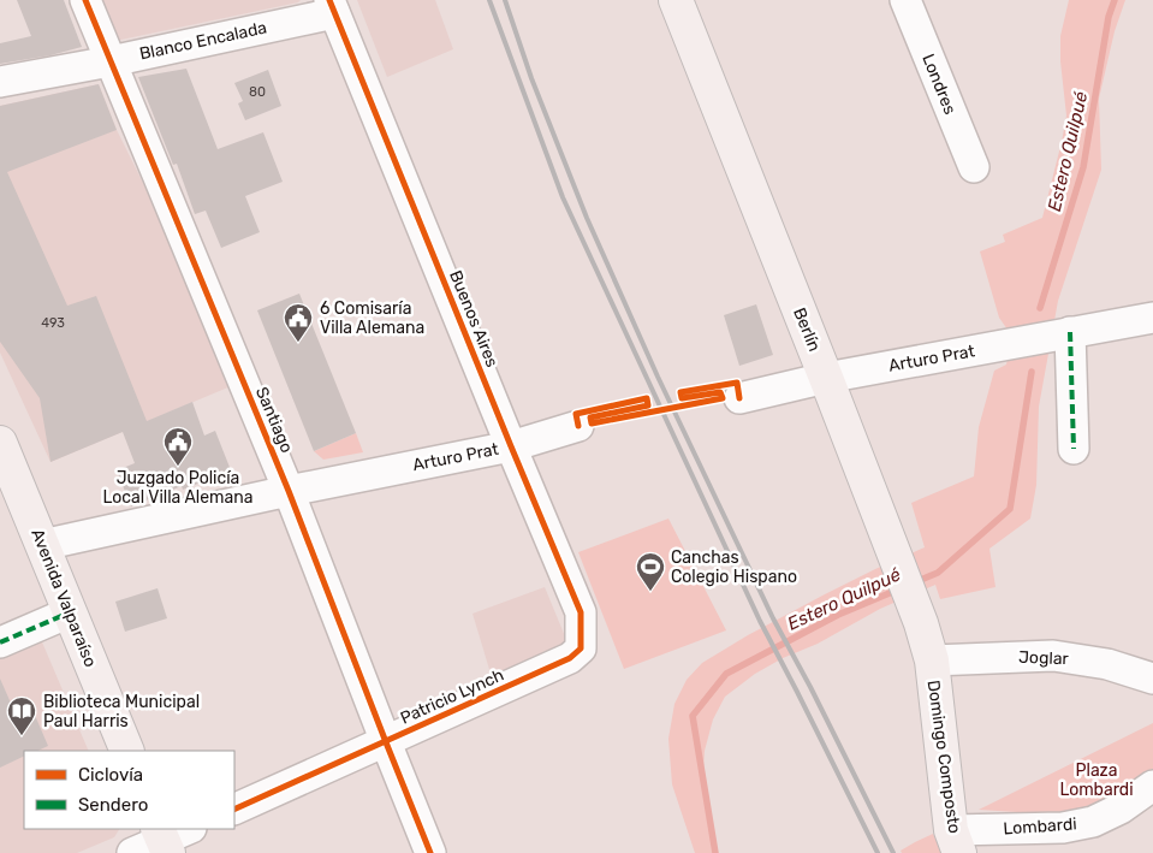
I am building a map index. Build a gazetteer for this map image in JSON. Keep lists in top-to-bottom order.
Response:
{
  "streets": {
    "main road": ["Berlín", "Avenida Valparaíso", "Domingo Composto"],
    "street": [
      "Blanco Encalada",
      "Londres",
      "Buenos Aires",
      "Arturo Prat",
      "Santiago",
      "Joglar",
      "Patricio Lynch",
      "Lombardi"
    ]
  },
  "crossings": [
    ["Blanco Encalada", "Buenos Aires"],
    ["Blanco Encalada", "Santiago"],
    ["Buenos Aires", "Arturo Prat"],
    ["Buenos Aires", "Patricio Lynch"],
    ["Berlín", "Arturo Prat"],
    ["Berlín", "Joglar"],
    ["Berlín", "Domingo Composto"],
    ["Arturo Prat", "Santiago"],
    ["Arturo Prat", "Avenida Valparaíso"],
    ["Santiago", "Patricio Lynch"],
    ["Joglar", "Domingo Composto"],
    ["Domingo Composto", "Lombardi"]
  ],
  "water": ["Estero Quilpué"],
  "parks": ["Plaza Lombardi"],
  "places": {
    "public building": ["6 Comisaría Villa Alemana", "Juzgado Policía Local Villa Alemana"],
    "sports": ["Canchas Colegio Hispano"],
    "library": ["Biblioteca Municipal Paul Harris"]
  },
  "house_numbers": ["80", "493"],
  "legend": ["Ciclovía", "Sendero"]
}
